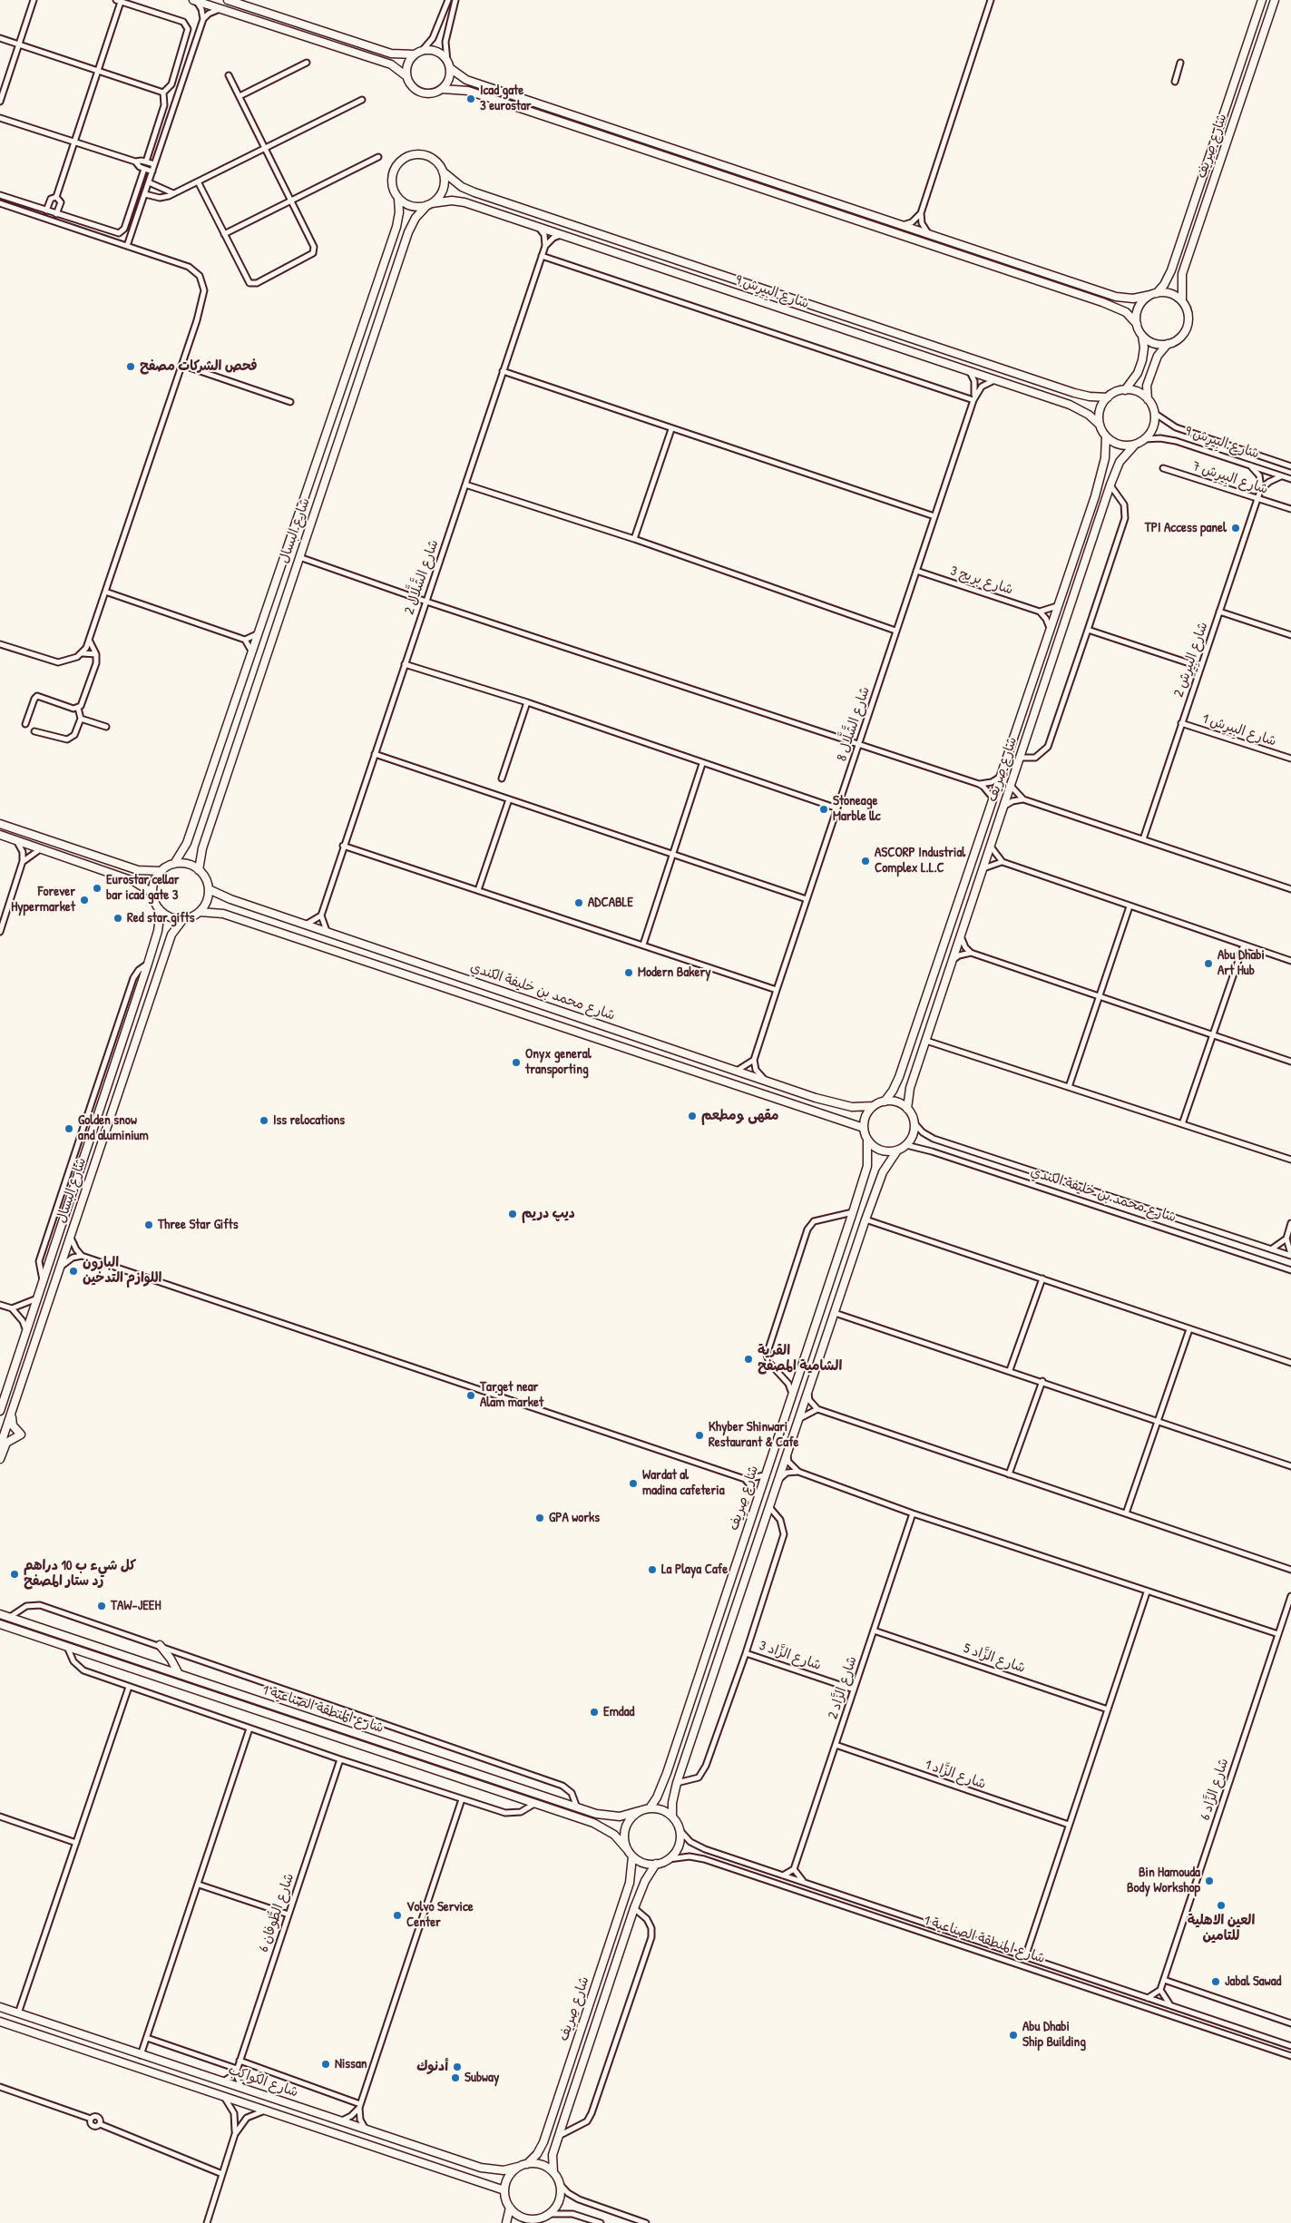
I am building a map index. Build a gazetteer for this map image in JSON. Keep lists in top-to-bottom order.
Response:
{
  "streets": {
    "street": [
      "شارع صِرِيف",
      "شارع البِيرِش 9",
      "شارع البِيرِش 7",
      "شارع البسال",
      "شارع الشَّلَّال 2",
      "شارع بريج 3",
      "شارع البِيرِش 2",
      "شارع الشَّلَّال 8",
      "شارع البِيرِش 1",
      "شارع محمد بن خليفة الكندي",
      "شارع الزَّاد 3",
      "شارع الزَّاد 5",
      "شارع الزَّاد 2",
      "شارع المنطقة الصناعية 1",
      "شارع الزَّاد 1",
      "شارع الزَّاد 6",
      "شارع الطُّوفان 6",
      "شارع الكَواكِب"
    ]
  },
  "crossings": [
    ["شارع صِرِيف", "شارع البِيرِش 9"],
    ["شارع صِرِيف", "شارع محمد بن خليفة الكندي"],
    ["شارع صِرِيف", "شارع المنطقة الصناعية 1"],
    ["شارع صِرِيف", "شارع الكَواكِب"],
    ["شارع البِيرِش 9", "شارع البسال"],
    ["شارع البِيرِش 9", "شارع الشَّلَّال 8"],
    ["شارع البِيرِش 7", "شارع البِيرِش 2"],
    ["شارع البسال", "شارع محمد بن خليفة الكندي"],
    ["شارع بريج 3", "شارع الشَّلَّال 8"],
    ["شارع البِيرِش 2", "شارع البِيرِش 1"],
    ["شارع الزَّاد 3", "شارع الزَّاد 2"],
    ["شارع الزَّاد 5", "شارع الزَّاد 2"],
    ["شارع الزَّاد 2", "شارع الزَّاد 1"]
  ],
  "places": [
    "Icad gate 3 eurostar",
    "فحص الشركات مصفح",
    "TPI Access panel",
    "Stoneage Marble llc",
    "ASCORP Industrial Complex L.L.C",
    "Eurostar cellar bar icad gate 3",
    "Forever Hypermarket",
    "ADCABLE",
    "Red star gifts",
    "Abu Dhabi Art Hub",
    "Modern Bakery",
    "Onyx general transporting",
    "مقهى ومطعم",
    "Iss relocations",
    "Golden snow and aluminium",
    "دیپ دریم",
    "Three Star Gifts",
    "البارون اللوازم التدخين",
    "القرية الشامية المصفح",
    "Target near Alam market",
    "Khyber Shinwari Restaurant & Cafe",
    "Wardat al madina cafeteria",
    "GPA works",
    "La Playa Cafe",
    "كل شيء ب 10 دراهم رد ستار المصفح",
    "TAW-JEEH",
    "Emdad",
    "Bin Hamouda Body Workshop",
    "العين الاهلية للتامين",
    "Volvo Service Center",
    "Jabal Sawad",
    "Abu Dhabi Ship Building",
    "Nissan",
    "أدنوك",
    "Subway"
  ]
}
